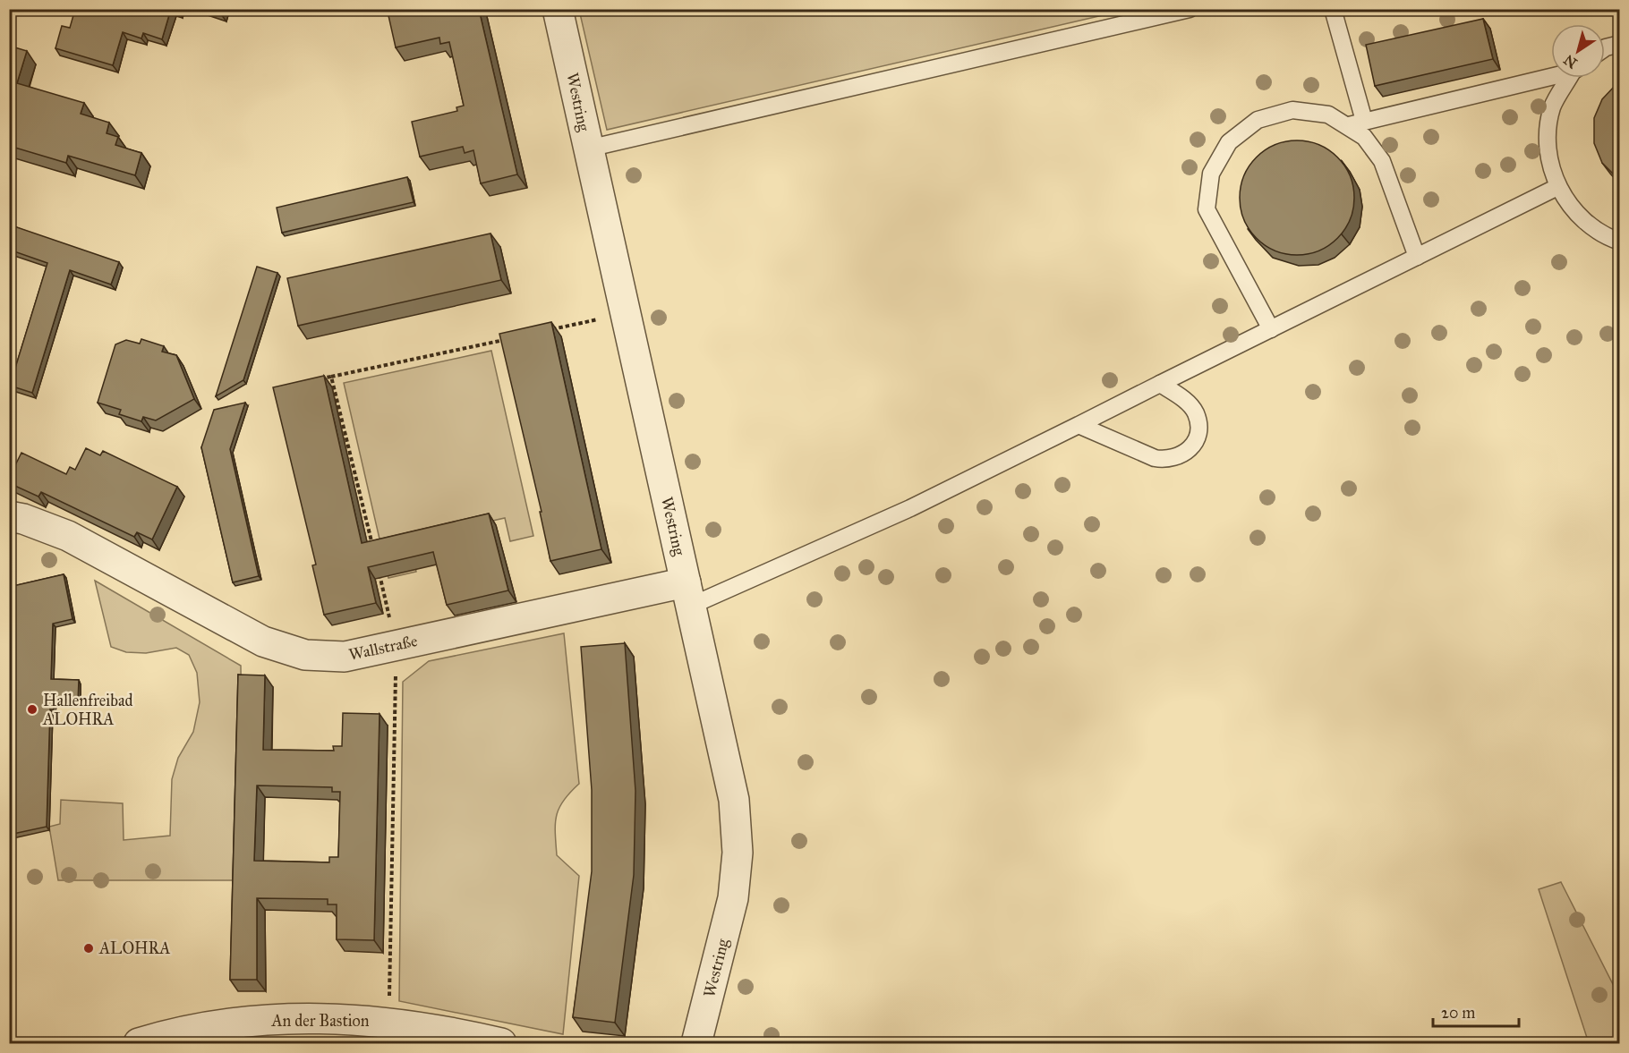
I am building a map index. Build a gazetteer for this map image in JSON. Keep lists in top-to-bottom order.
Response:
{
  "streets": {
    "street": ["Westring", "Wallstraße", "An der Bastion"]
  },
  "crossings": [
    ["Westring", "Wallstraße"]
  ],
  "places": ["Hallenfreibad ALOHRA", "ALOHRA"],
  "scale_bar": "20 m",
  "north": "bottom left"
}
